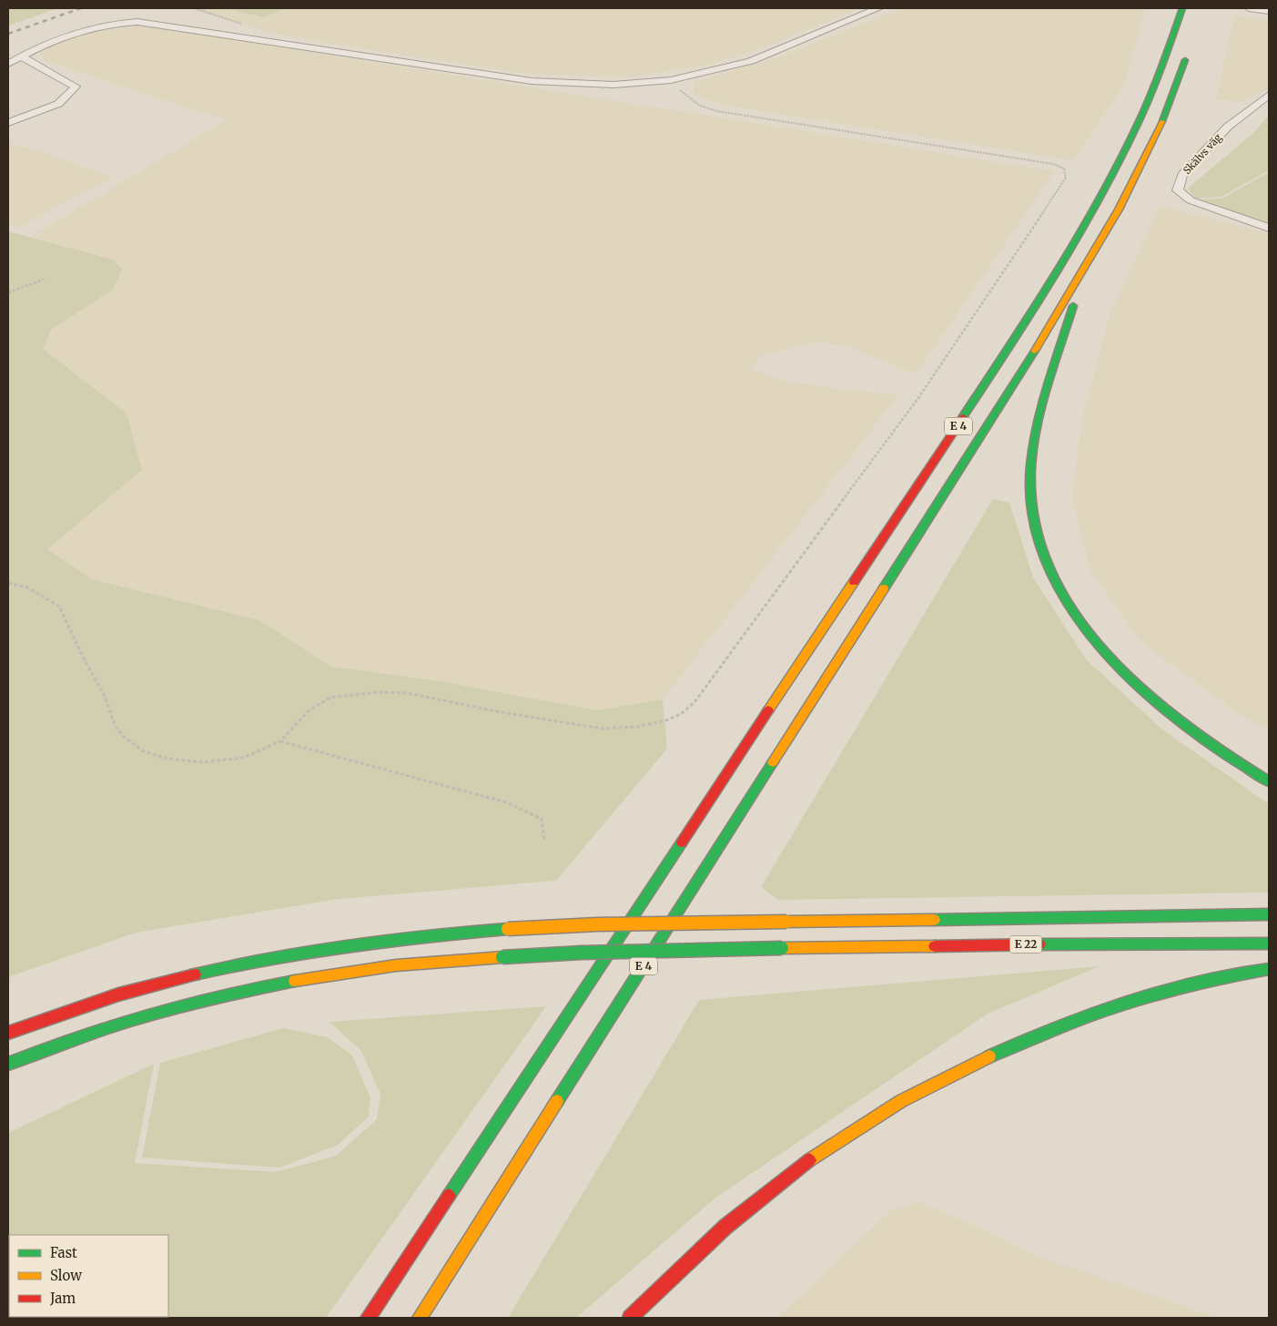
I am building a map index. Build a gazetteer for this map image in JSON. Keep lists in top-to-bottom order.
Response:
{
  "streets": {
    "highway": ["E 4", "E 22"],
    "street": ["Skälvs väg"]
  },
  "legend": ["Fast", "Slow", "Jam"]
}
